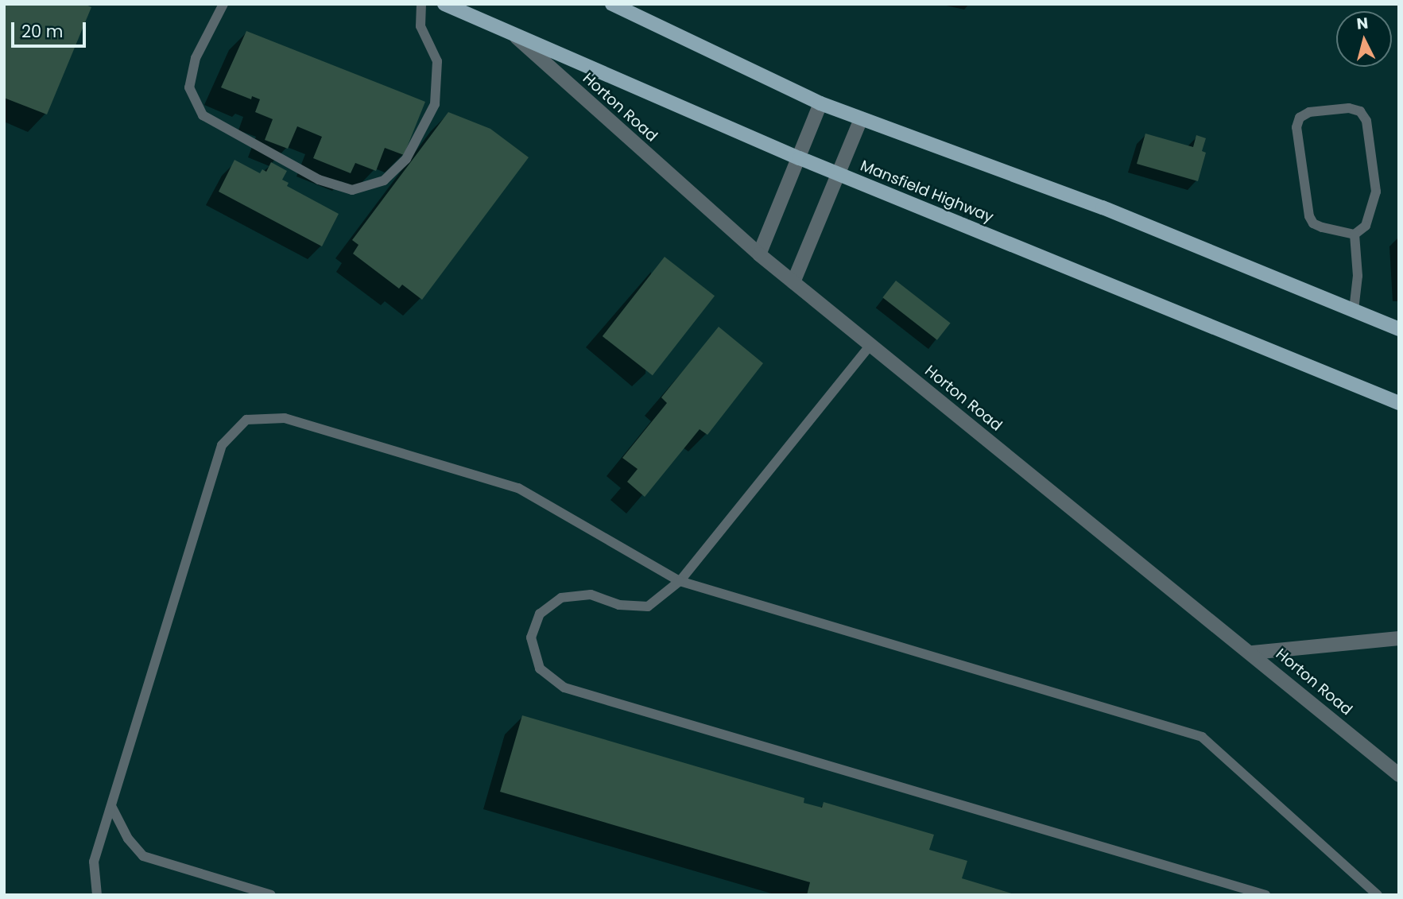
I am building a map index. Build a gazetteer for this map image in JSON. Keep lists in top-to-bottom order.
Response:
{
  "streets": {
    "main road": ["Mansfield Highway"],
    "street": ["Horton Road"]
  },
  "crossings": [
    ["Horton Road", "Mansfield Highway"]
  ],
  "scale_bar": "20 m",
  "north": "top"
}
